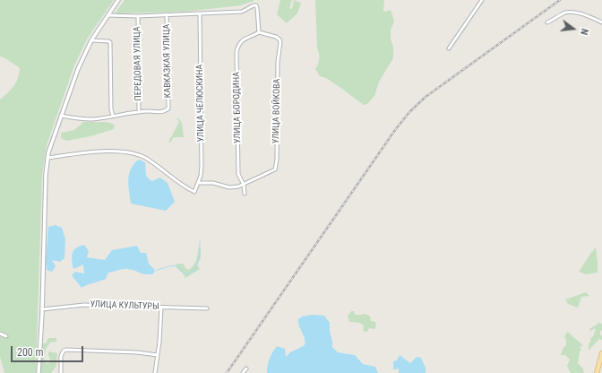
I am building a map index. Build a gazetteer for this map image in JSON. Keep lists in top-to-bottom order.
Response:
{
  "streets": {
    "street": [
      "КАВКАЗКАЯ УЛИЦА",
      "ПЕРЕДОВАЯ УЛИЦА",
      "УЛИЦА ЧЕЛЮСКИНА",
      "УЛИЦА БОРОДИНА",
      "УЛИЦА ВОЙКОВА",
      "УЛИЦА КУЛЬТУРЫ"
    ]
  },
  "crossings": [
    ["КАВКАЗКАЯ УЛИЦА", "ПЕРЕДОВАЯ УЛИЦА"],
    ["УЛИЦА БОРОДИНА", "УЛИЦА ВОЙКОВА"]
  ],
  "scale_bar": "200 m",
  "north": "right"
}
